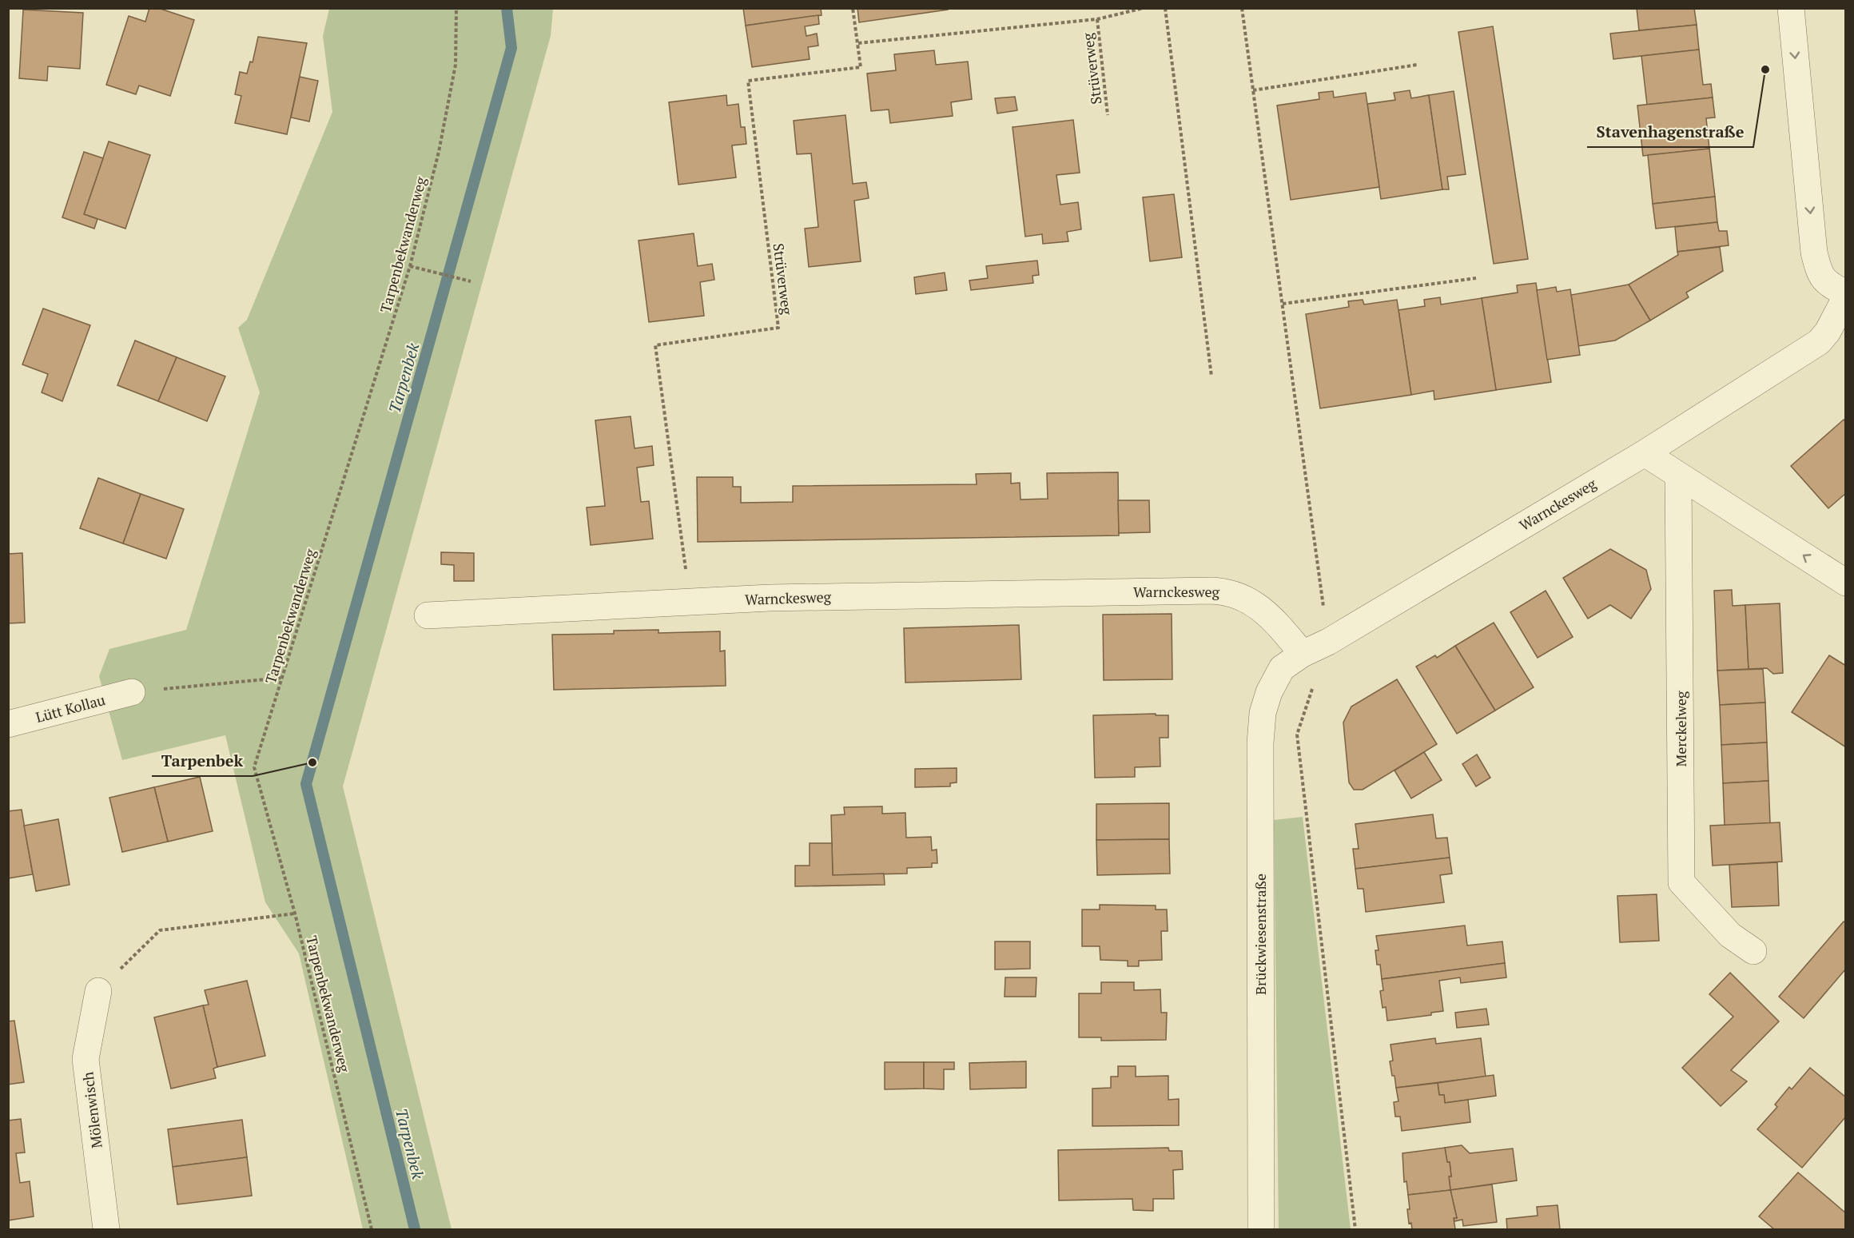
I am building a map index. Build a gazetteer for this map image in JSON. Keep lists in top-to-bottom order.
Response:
{
  "streets": {
    "street": [
      "Warnckesweg",
      "Lütt Kollau",
      "Merckelweg",
      "Brückwiesenstraße",
      "Mölenwisch"
    ],
    "path": ["Strüverweg", "Tarpenbekwanderweg"]
  },
  "crossings": [
    ["Strüverweg", "Warnckesweg"],
    ["Warnckesweg", "Brückwiesenstraße"]
  ],
  "water": ["Tarpenbek"],
  "places": ["Stavenhagenstraße", "Tarpenbek"]
}
